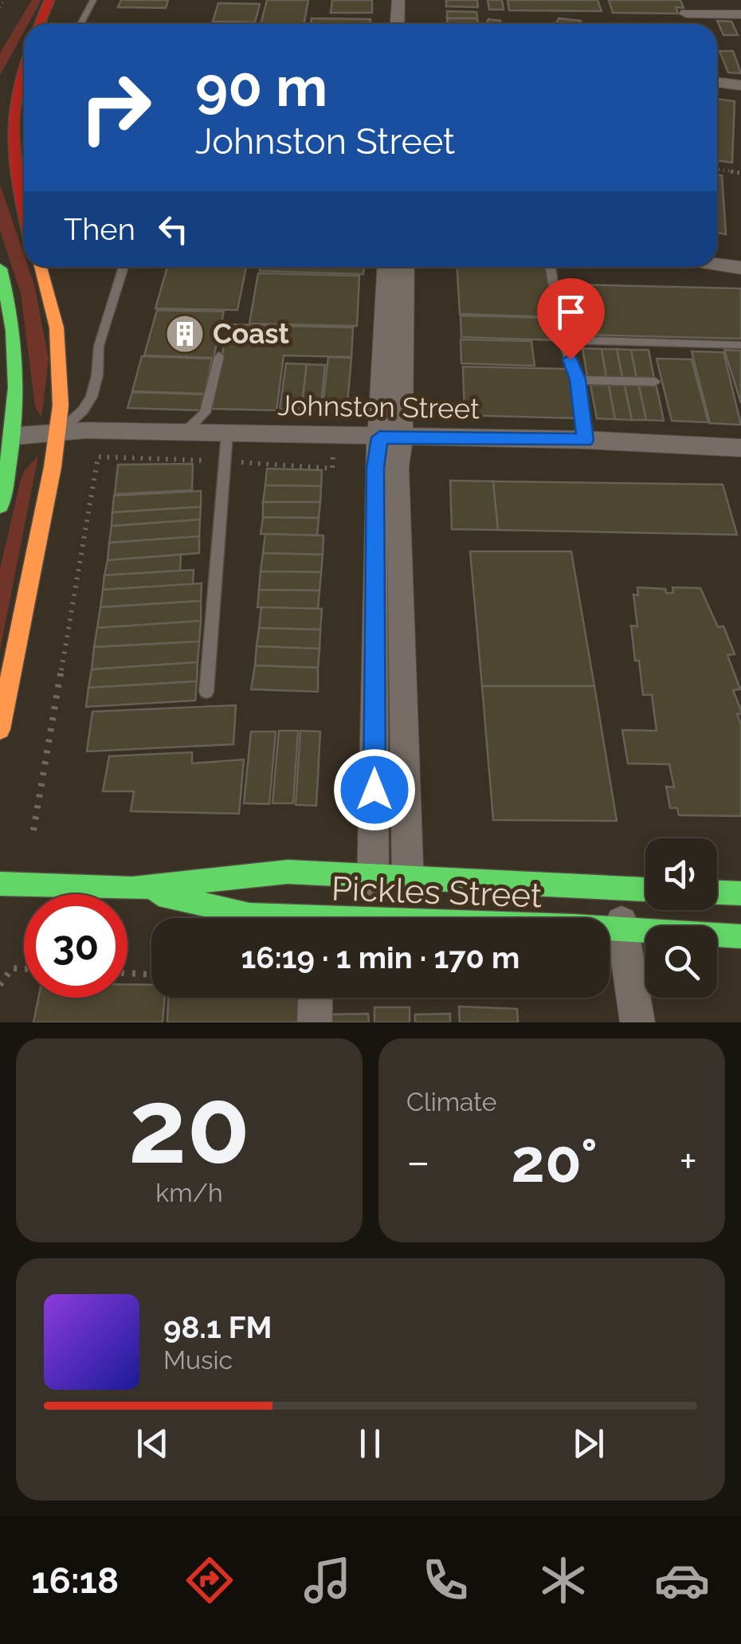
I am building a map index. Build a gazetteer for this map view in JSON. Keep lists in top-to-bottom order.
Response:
{
  "streets": {
    "main road": ["Pickles Street"],
    "street": ["Johnston Street"]
  },
  "places": {
    "building": ["Coast"]
  },
  "page": {
    "turn": ["90 m", "Johnston Street"],
    "then": "Then",
    "limit": "30",
    "trip": "16:19 · 1 min · 170 m",
    "tile": [
      ["20", "km/h"],
      "Climate"
    ],
    "heat": ["−", "20°", "+"],
    "song": ["98.1 FM", "Music"],
    "tabs": "16:18"
  }
}
